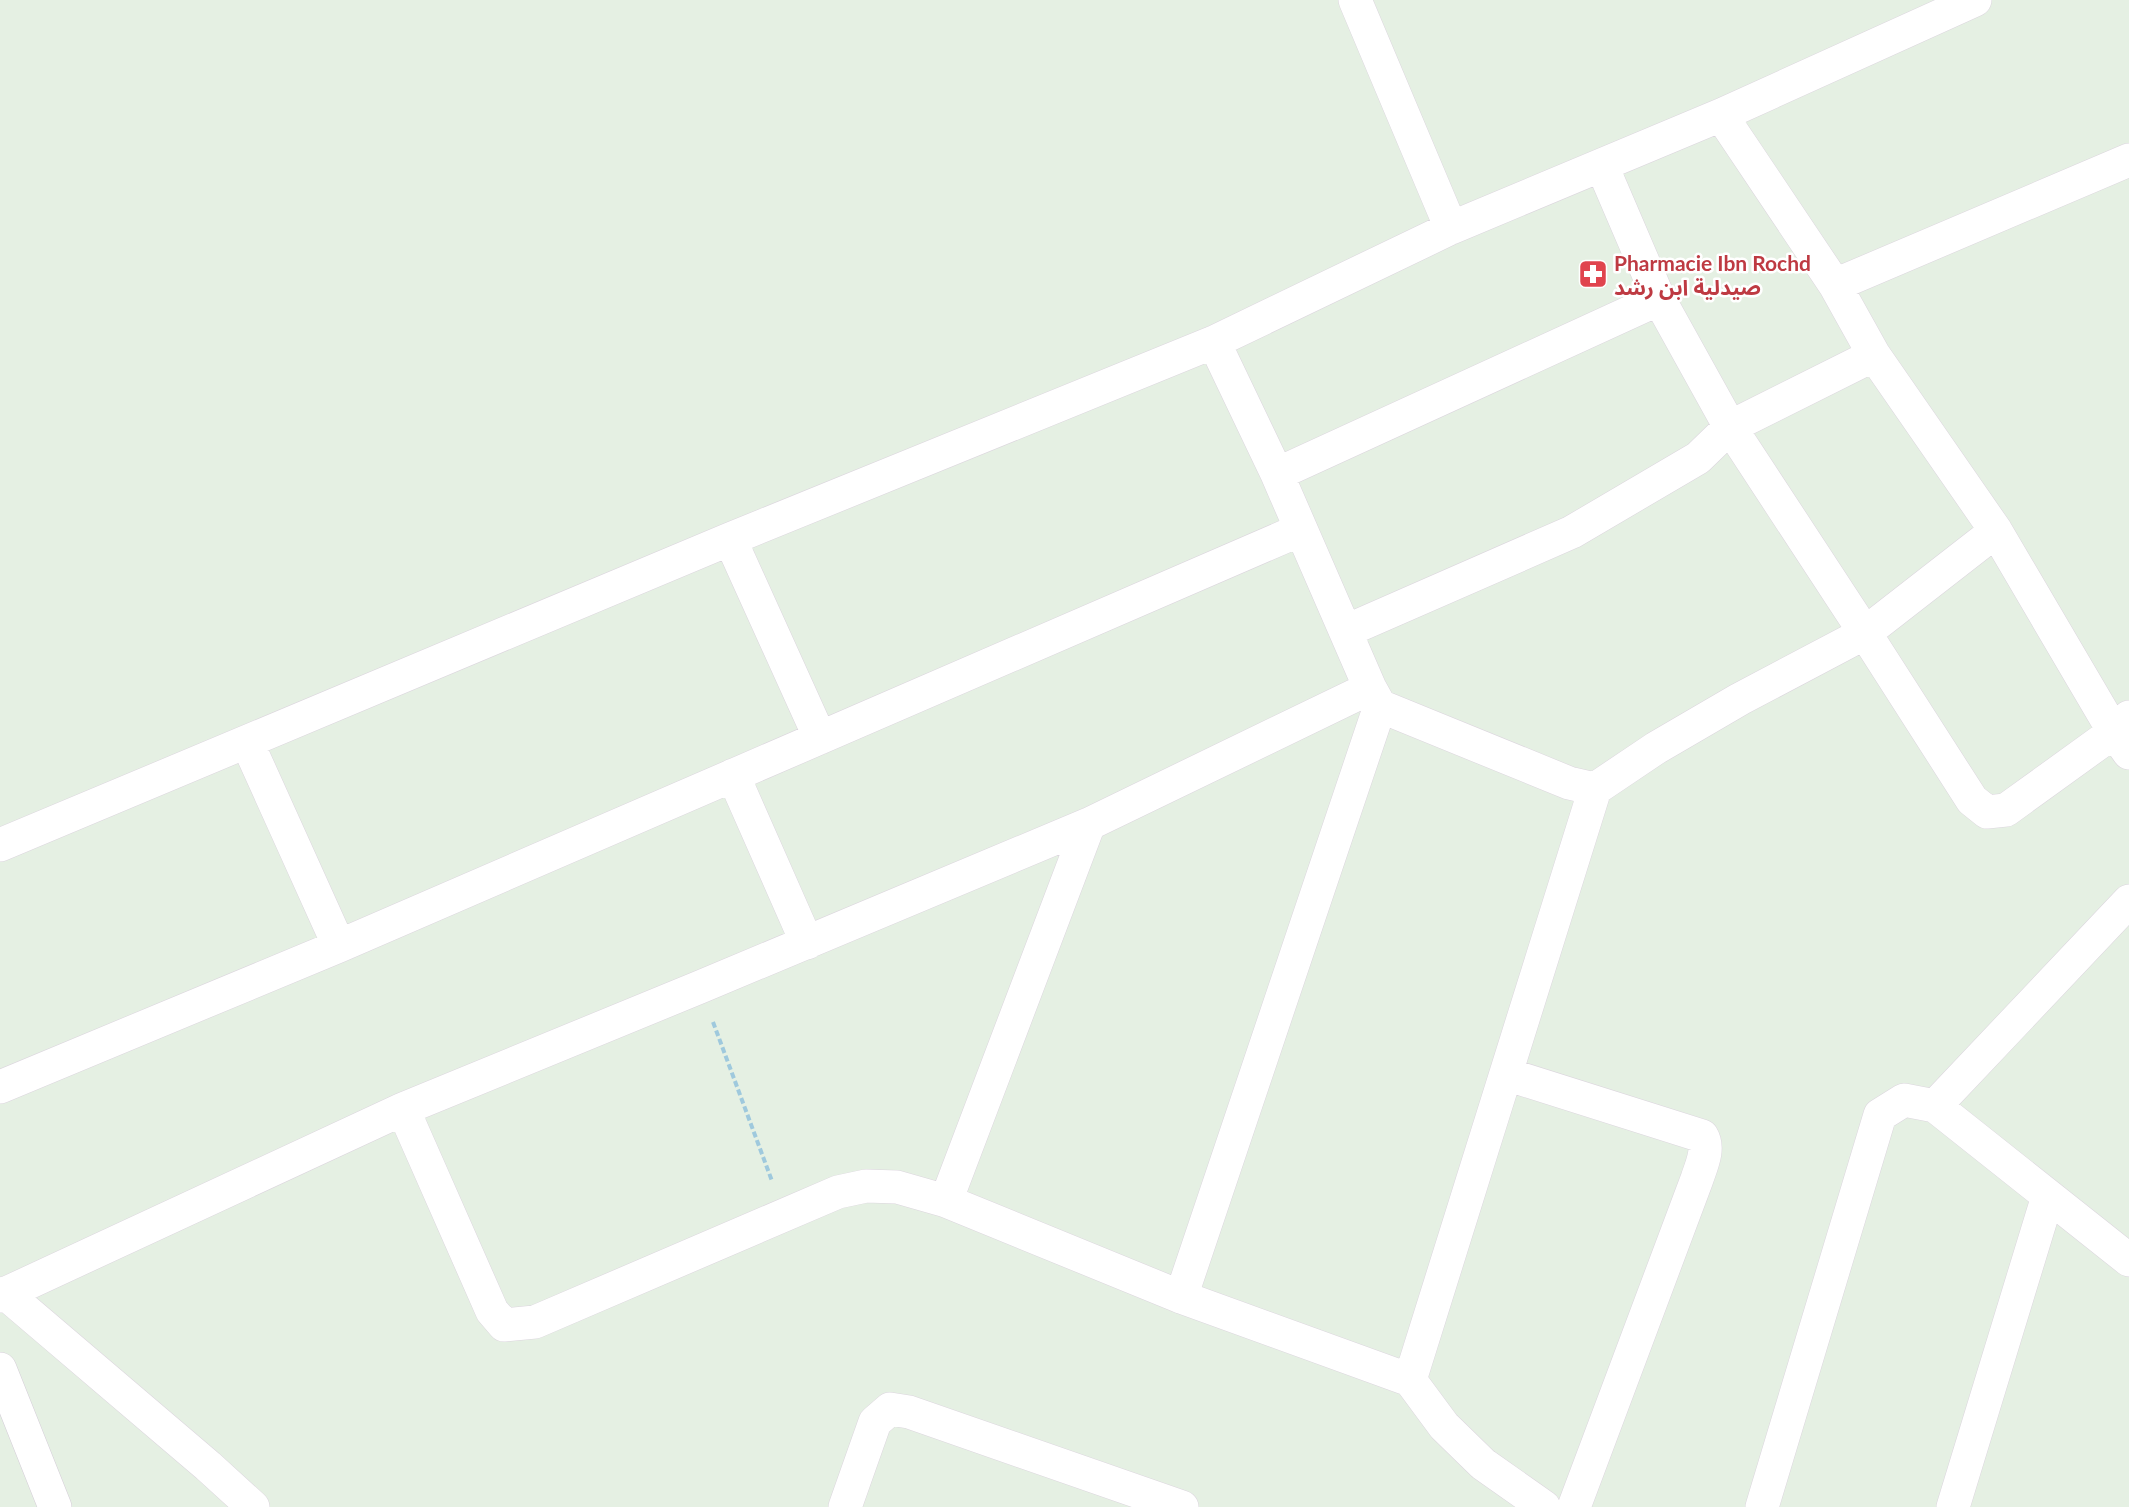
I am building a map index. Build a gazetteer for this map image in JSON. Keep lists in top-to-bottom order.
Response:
{
  "places": {
    "pharmacy": ["Pharmacie Ibn Rochd صيدلية ابن رشد"]
  }
}
